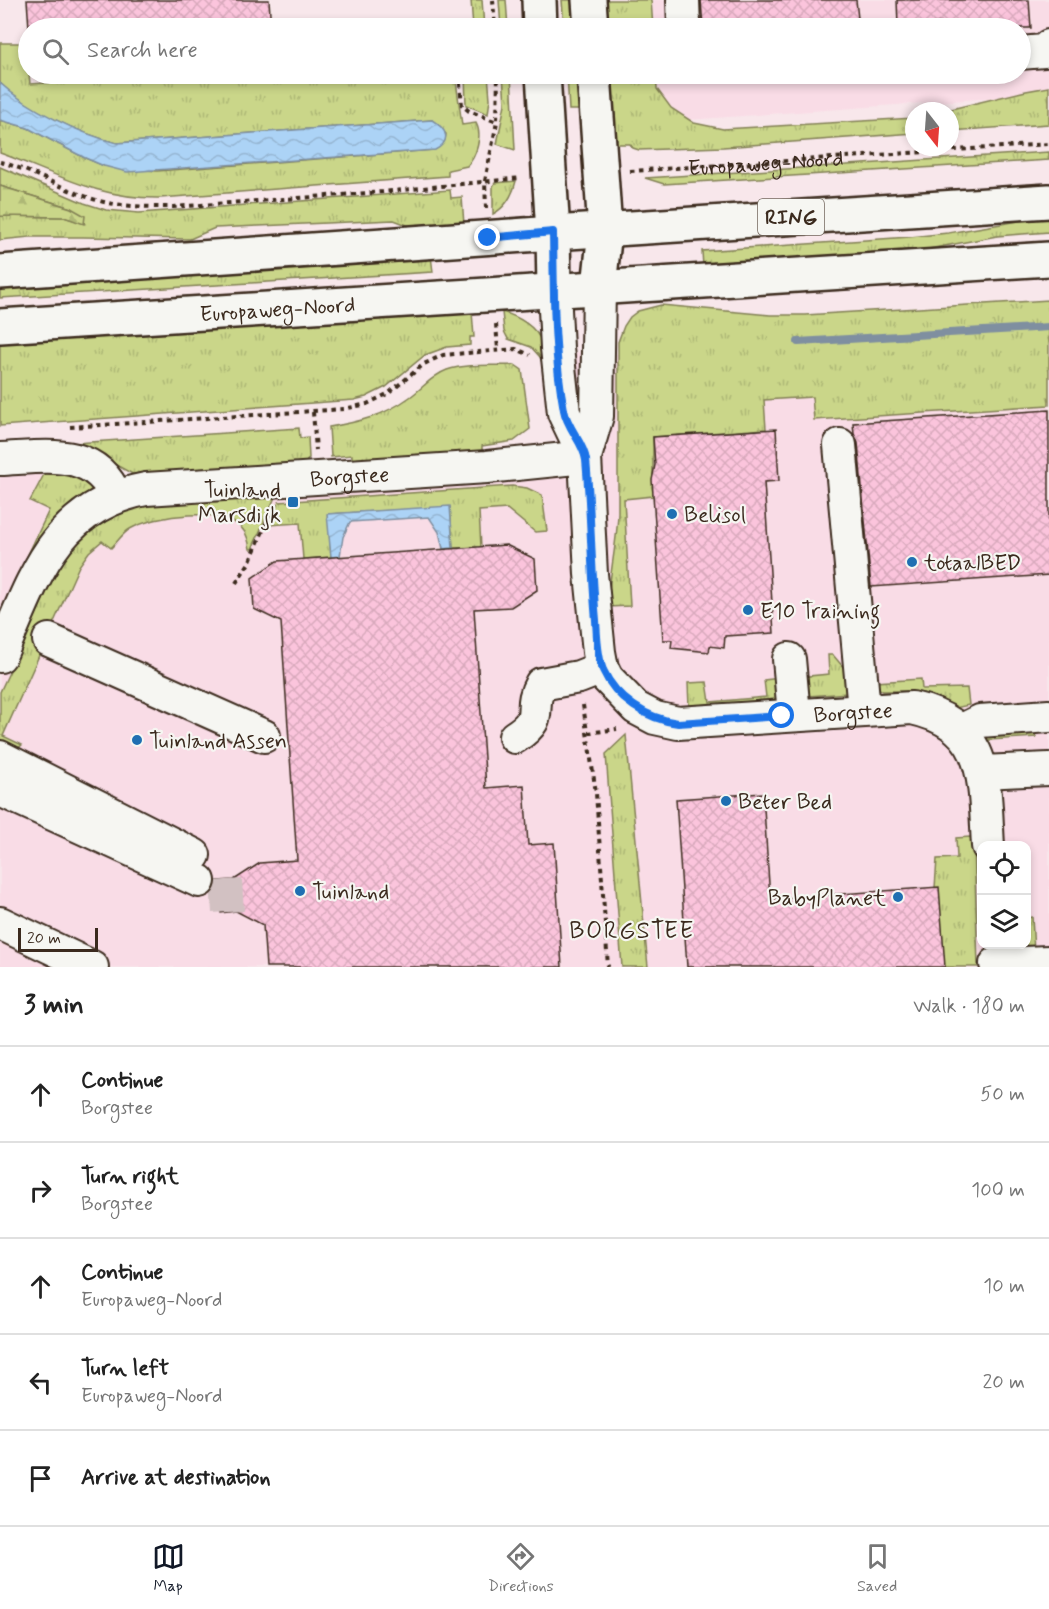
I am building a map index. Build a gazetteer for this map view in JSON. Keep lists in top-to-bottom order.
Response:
{
  "streets": {
    "main road": ["Europaweg-Noord", "RING"],
    "street": ["Borgstee"]
  },
  "crossings": [
    ["Europaweg-Noord", "Borgstee"]
  ],
  "districts": ["BORGSTEE"],
  "places": {
    "transit": ["Tuinland Marsdijk"],
    "other": [
      "Belisol",
      "totaalBED",
      "E10 Training",
      "Tuinland Assen",
      "Beter Bed",
      "Tuinland",
      "BabyPlanet"
    ]
  },
  "scale_bar": "20 m",
  "north": "bottom",
  "page": {
    "search": "Search here",
    "scale": "20 m",
    "heading": ["3 min", "Walk · 180 m"],
    "list": [
      ["Continue", "Borgstee", "50 m"],
      ["Turn right", "Borgstee", "100 m"],
      ["Continue", "Europaweg-Noord", "10 m"],
      ["Turn left", "Europaweg-Noord", "20 m"],
      "Arrive at destination"
    ],
    "nav": ["Map", "Directions", "Saved"]
  }
}
